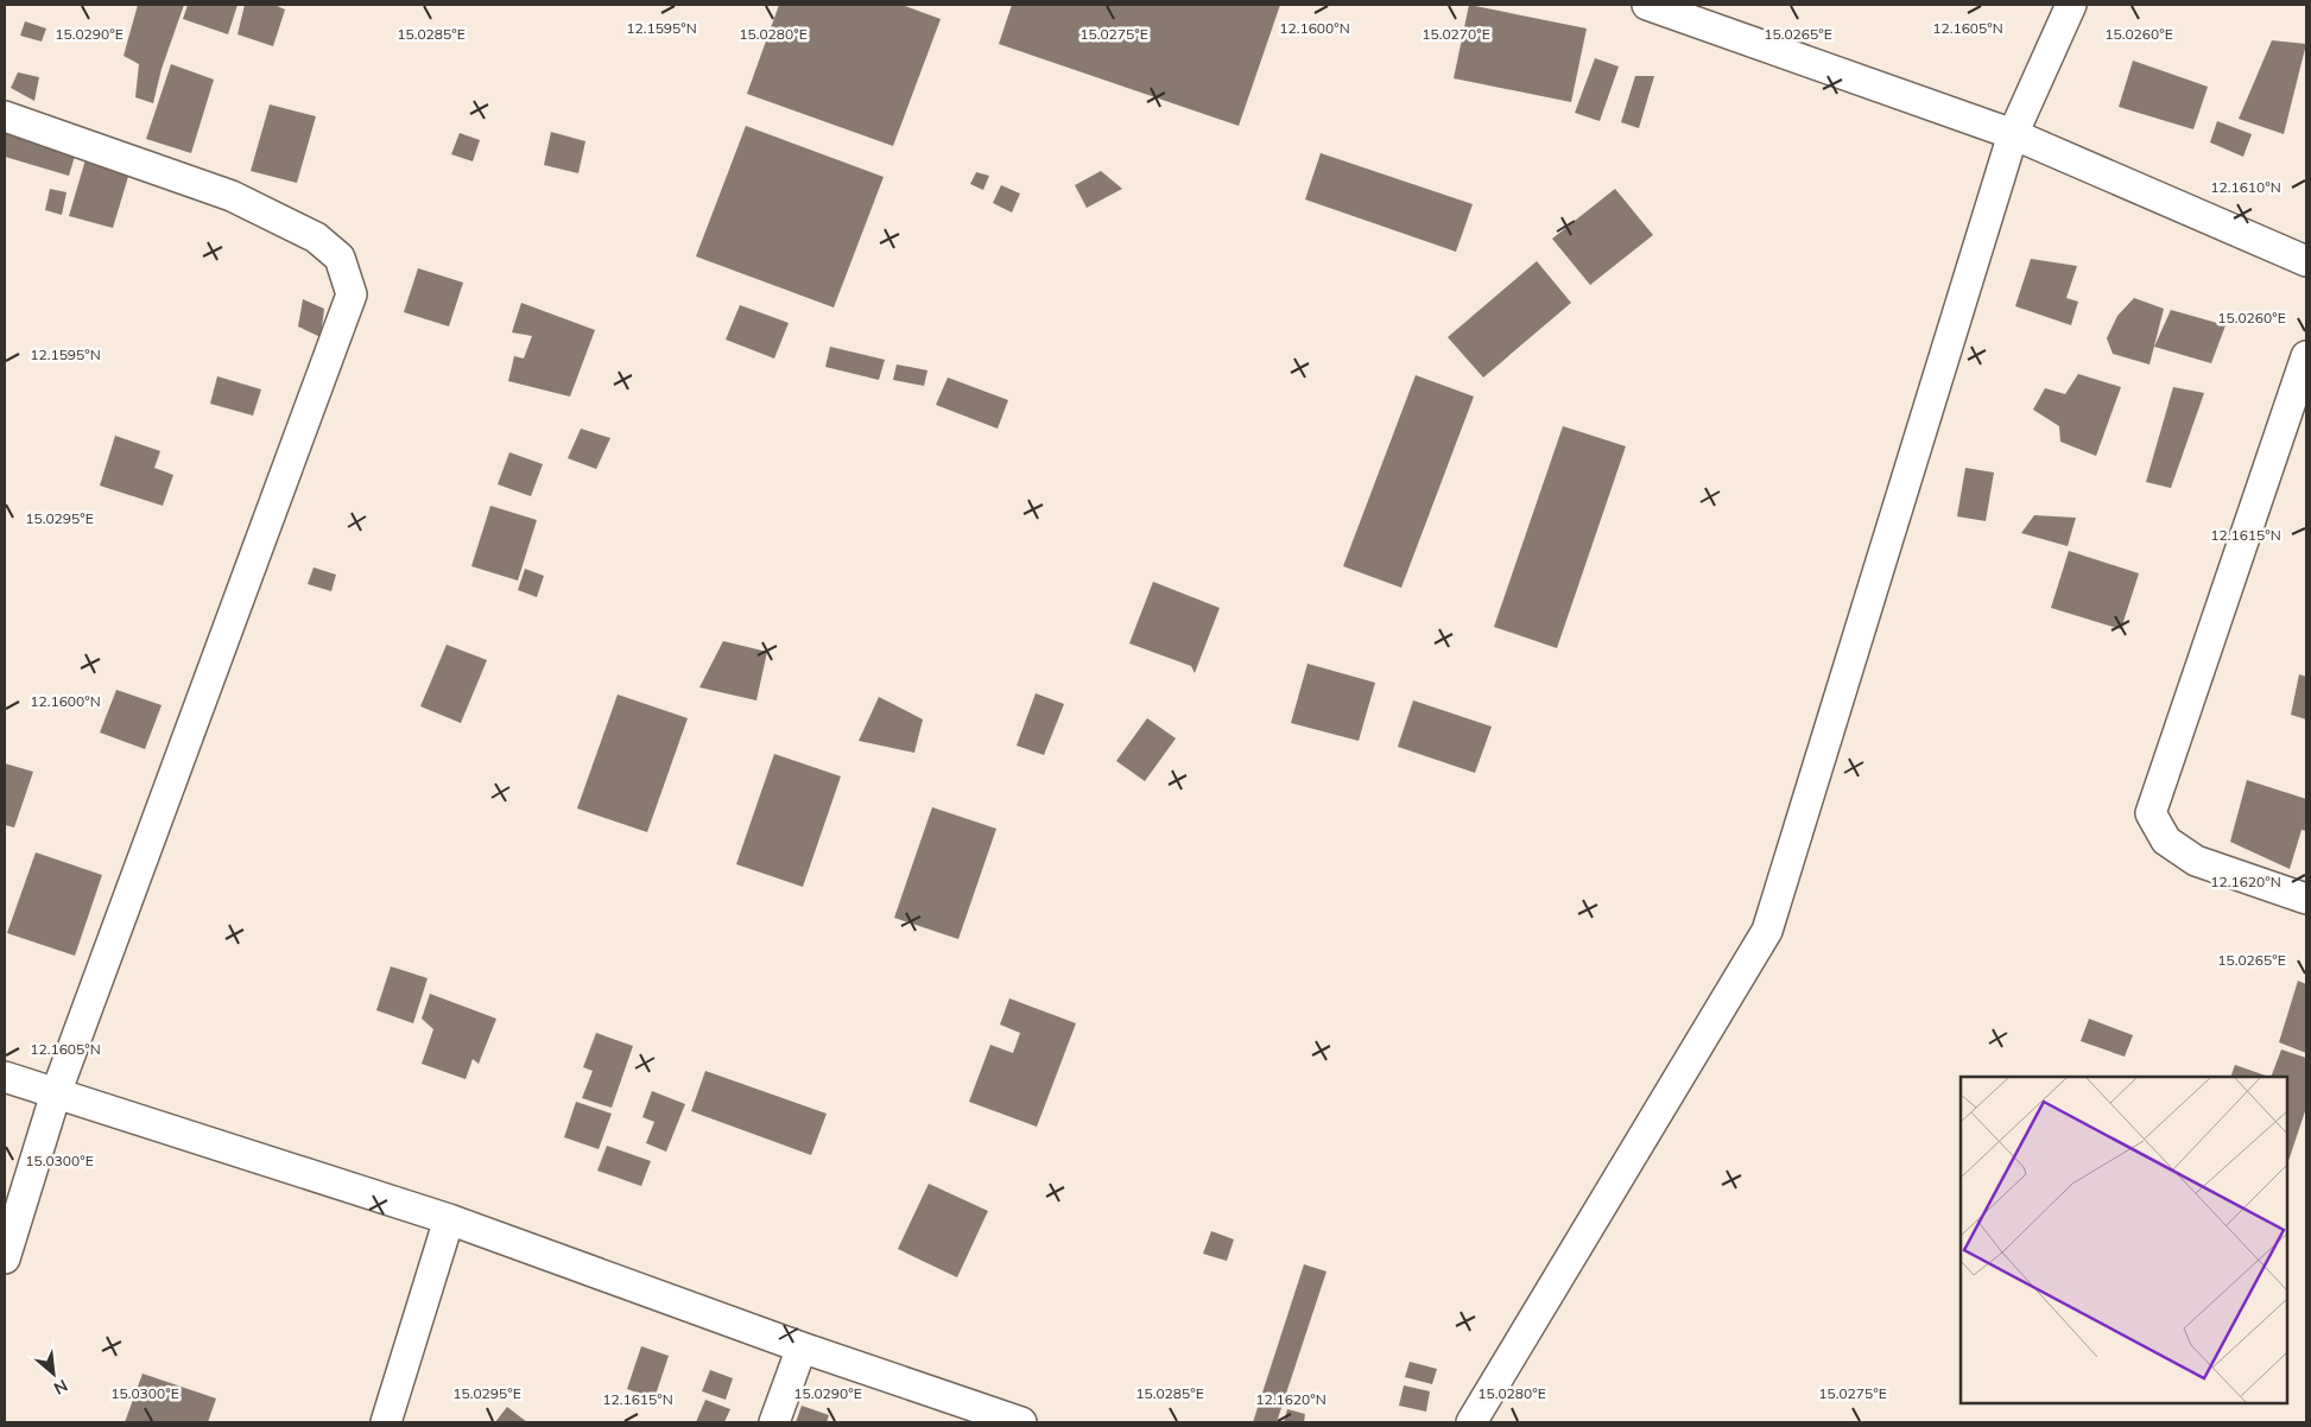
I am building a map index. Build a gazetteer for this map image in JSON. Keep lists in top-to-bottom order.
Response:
{
  "north": "bottom right",
  "coordinates": [
    "12.1595°N",
    "12.1605°N",
    "12.1600°N",
    "15.0290°E",
    "15.0285°E",
    "15.0280°E",
    "15.0275°E",
    "15.0270°E",
    "15.0265°E",
    "15.0260°E",
    "12.1610°N",
    "15.0295°E",
    "12.1615°N",
    "12.1620°N",
    "15.0300°E"
  ]
}
